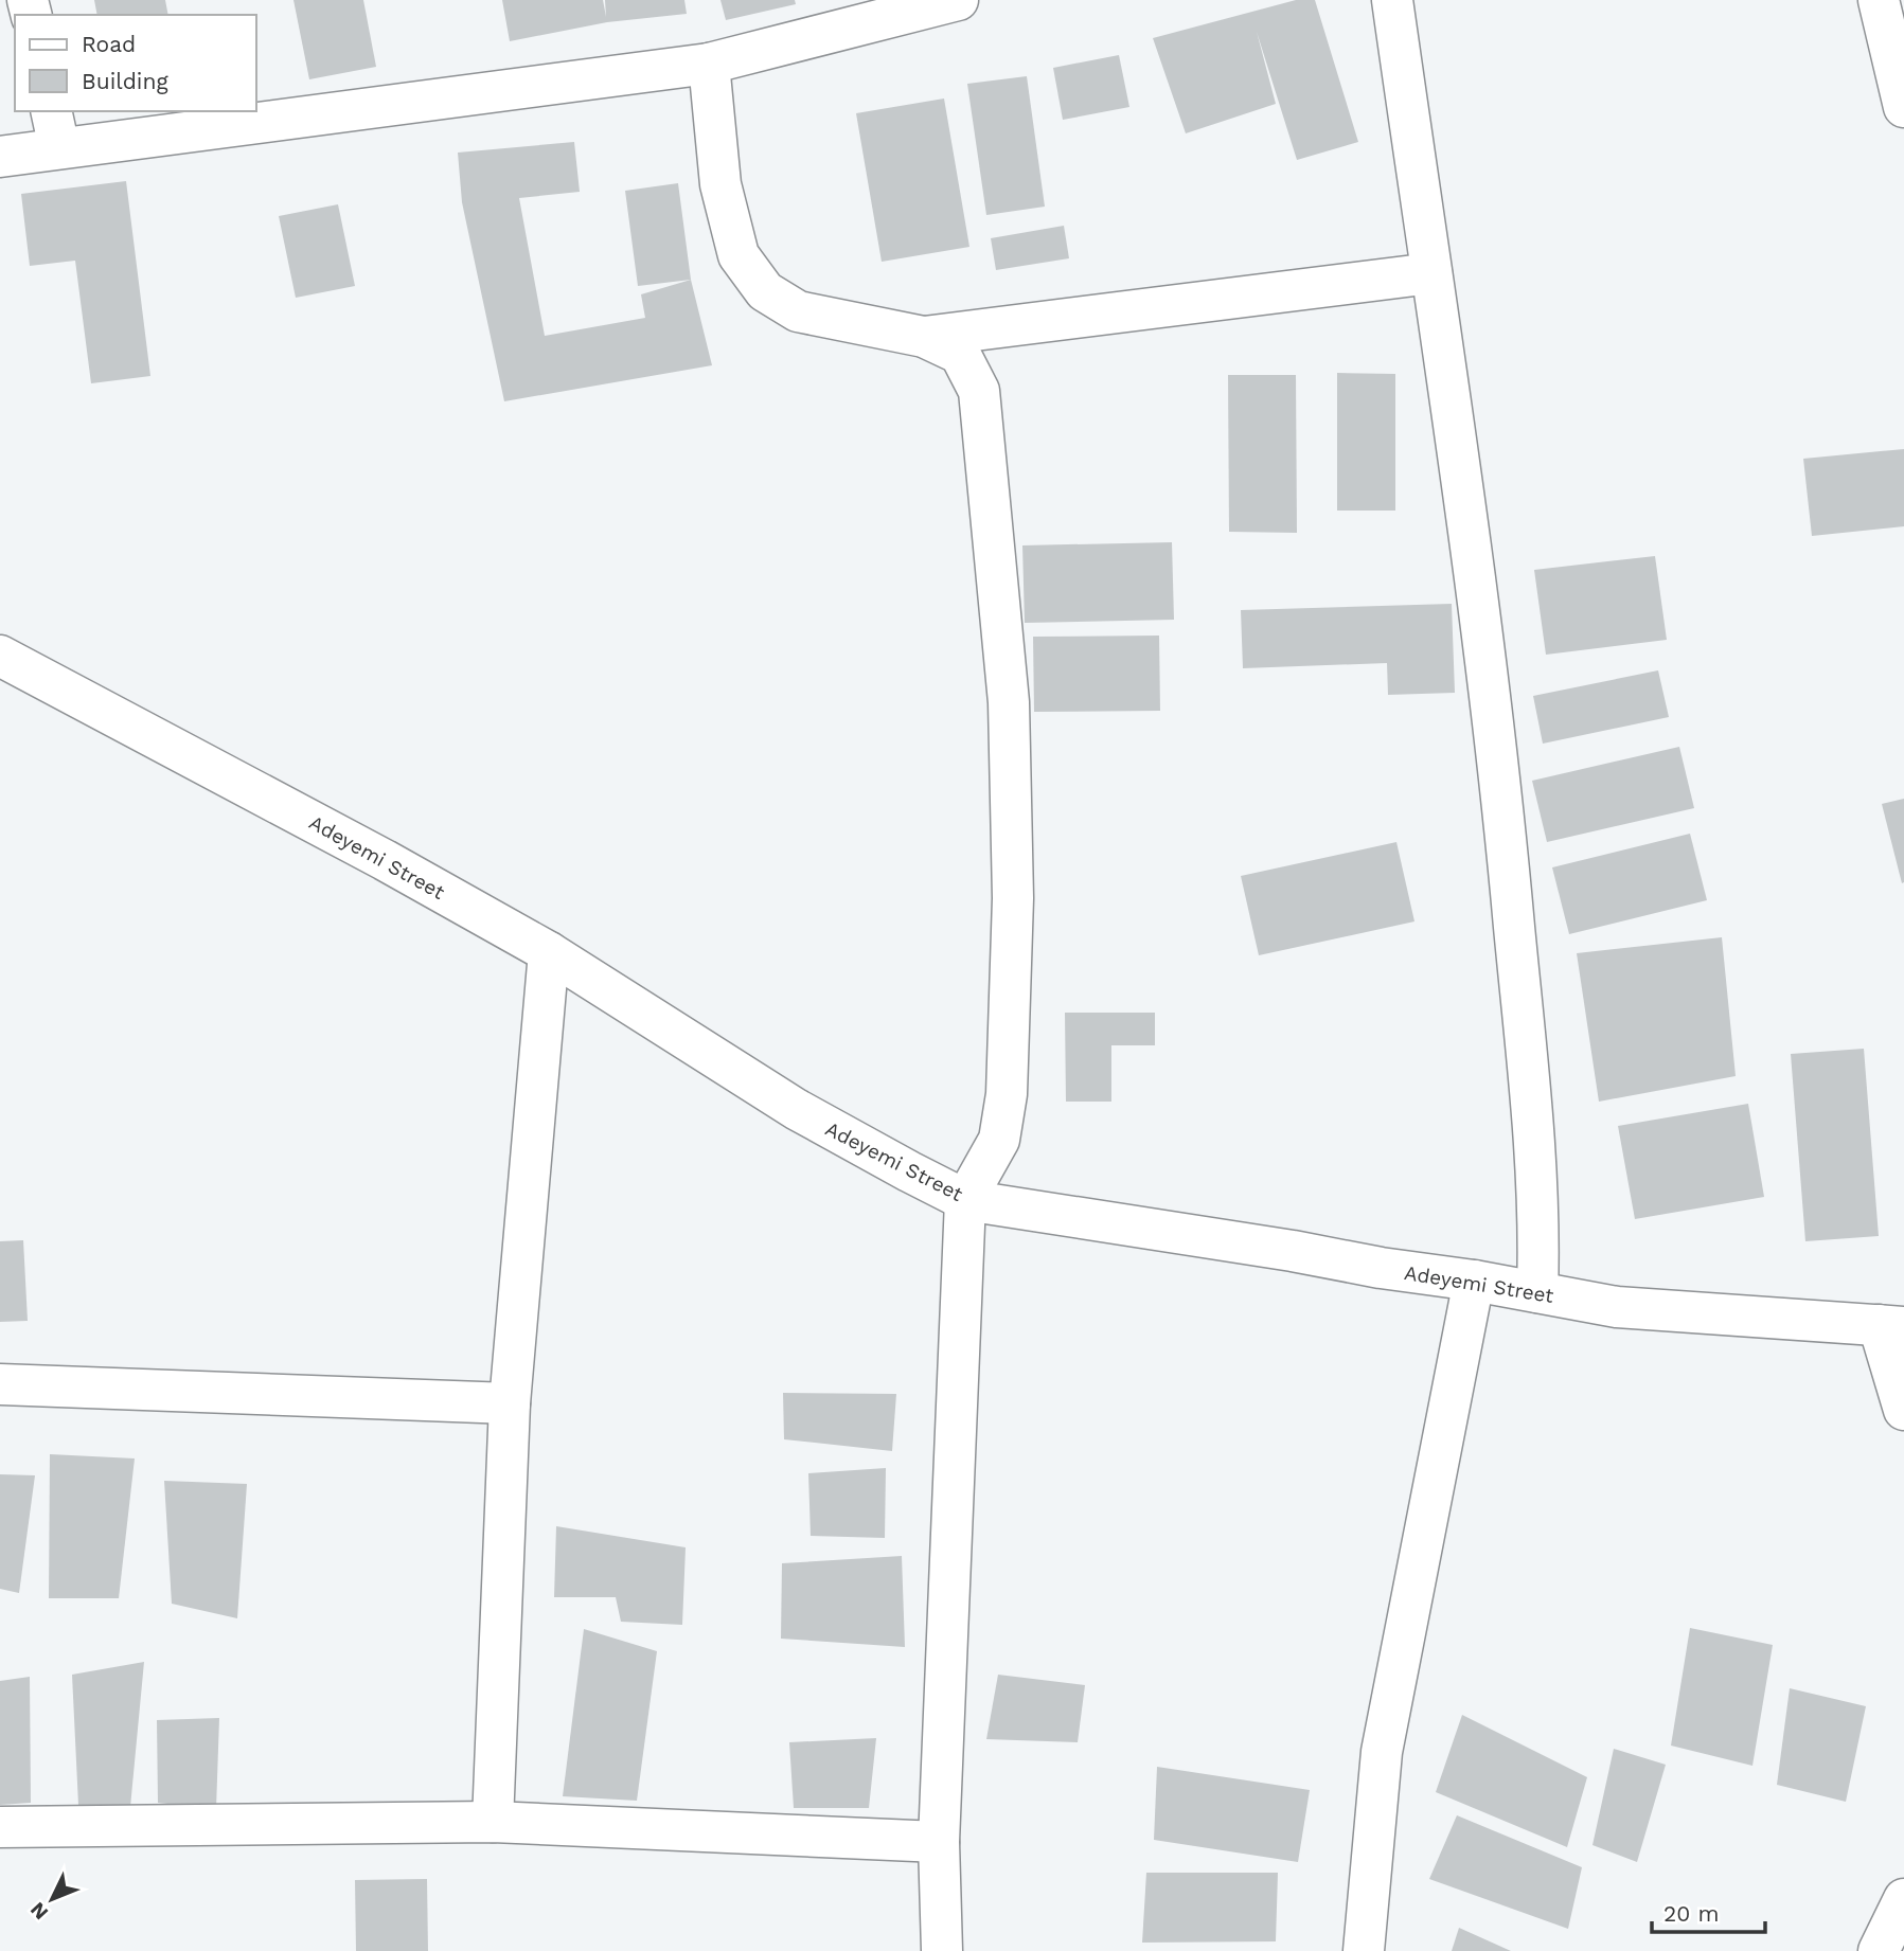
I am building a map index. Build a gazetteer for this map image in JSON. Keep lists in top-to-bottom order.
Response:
{
  "streets": {
    "street": ["Adeyemi Street"]
  },
  "legend": ["Road", "Building"],
  "scale_bar": "20 m",
  "north": "bottom left"
}
